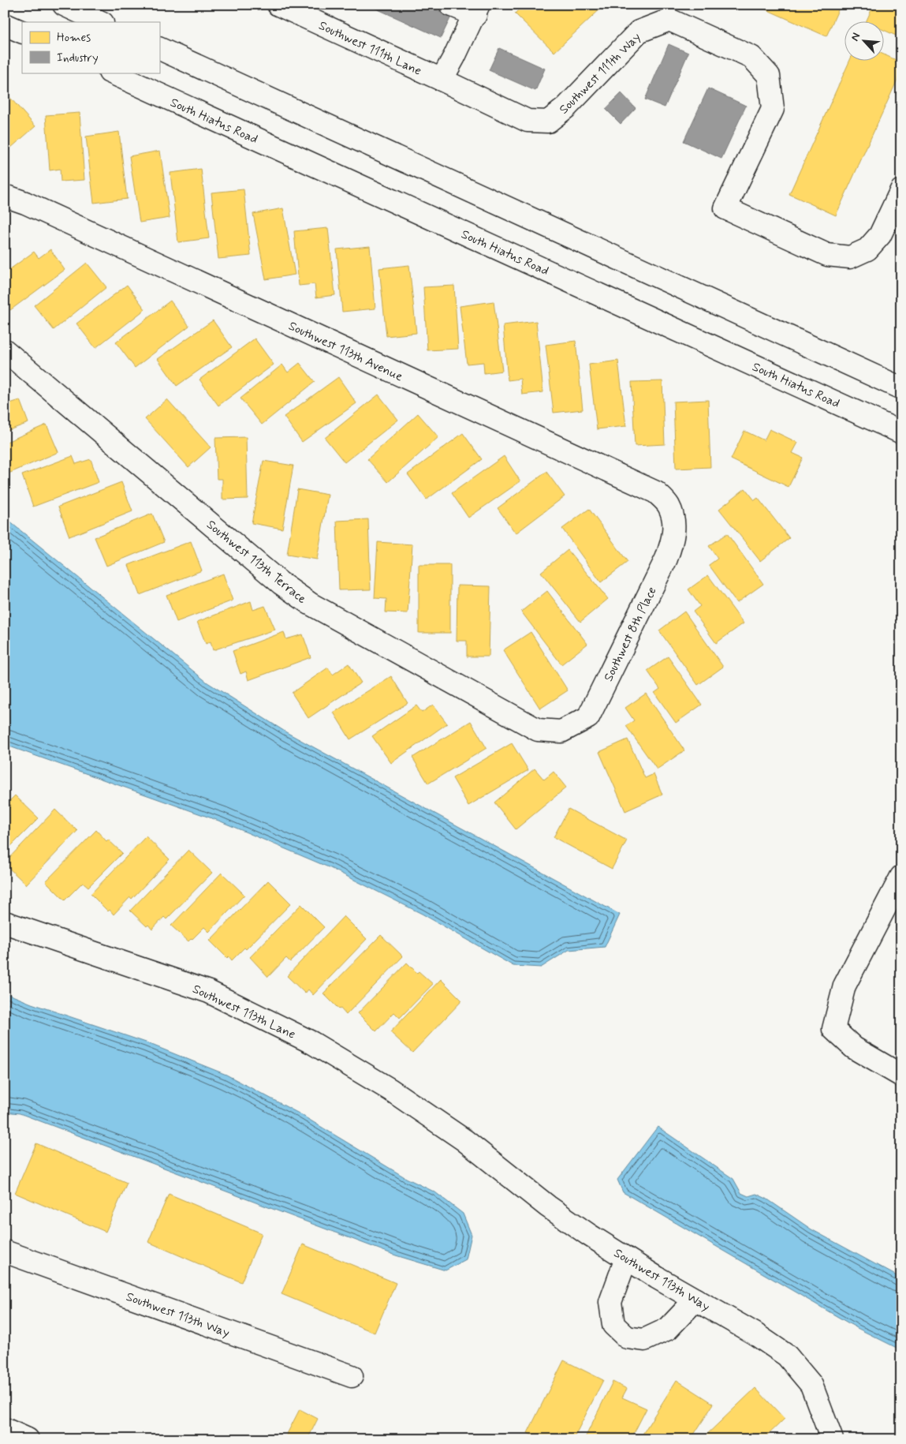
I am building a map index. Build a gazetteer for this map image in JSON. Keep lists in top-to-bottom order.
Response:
{
  "streets": {
    "street": [
      "Southwest 111th Lane",
      "Southwest 111th Way",
      "South Hiatus Road",
      "Southwest 113th Avenue",
      "Southwest 113th Terrace",
      "Southwest 8th Place",
      "Southwest 113th Lane",
      "Southwest 113th Way"
    ]
  },
  "crossings": [
    ["Southwest 111th Lane", "Southwest 111th Way"],
    ["Southwest 113th Avenue", "Southwest 8th Place"],
    ["Southwest 113th Terrace", "Southwest 8th Place"],
    ["Southwest 113th Lane", "Southwest 113th Way"]
  ],
  "legend": ["Homes", "Industry"],
  "north": "top left"
}
